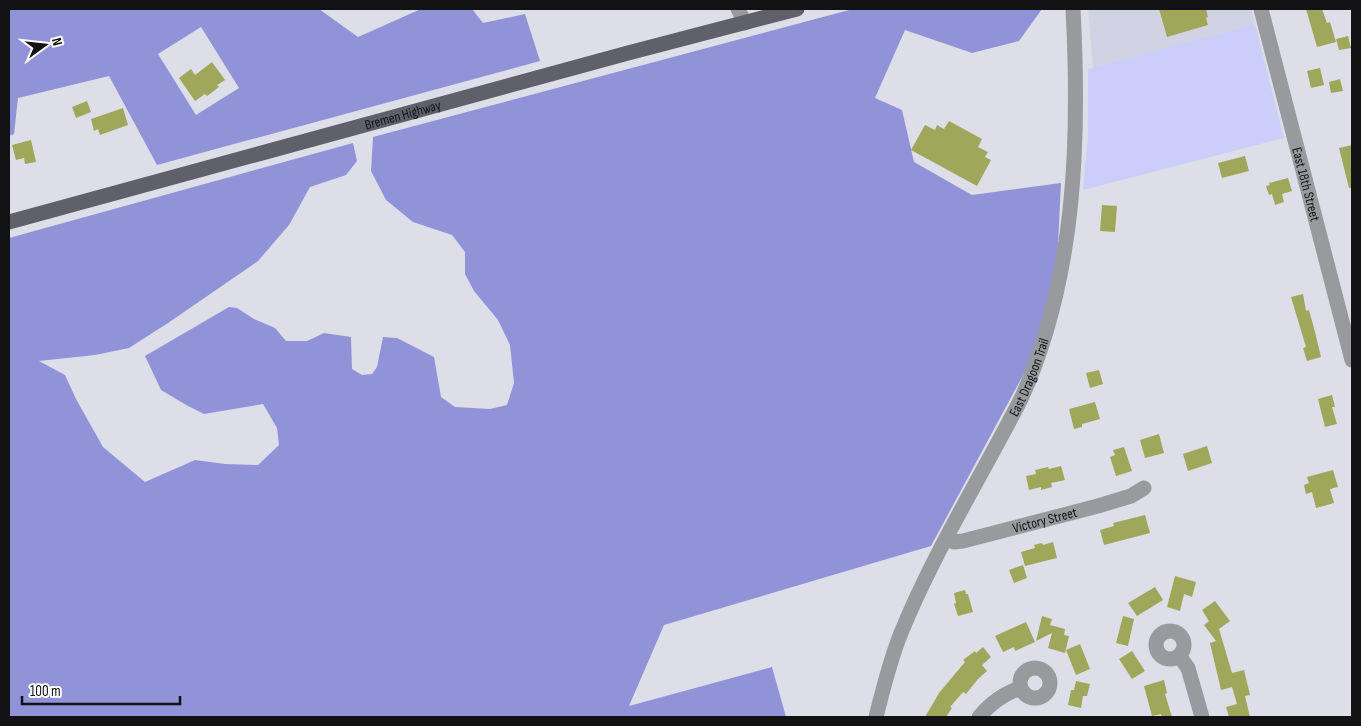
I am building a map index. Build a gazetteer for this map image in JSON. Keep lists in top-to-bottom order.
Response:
{
  "streets": {
    "main road": ["Bremen Highway"],
    "street": ["East 18th Street", "East Dragoon Trail", "Victory Street"]
  },
  "crossings": [
    ["East Dragoon Trail", "Victory Street"]
  ],
  "scale_bar": "100 m",
  "north": "right"
}
